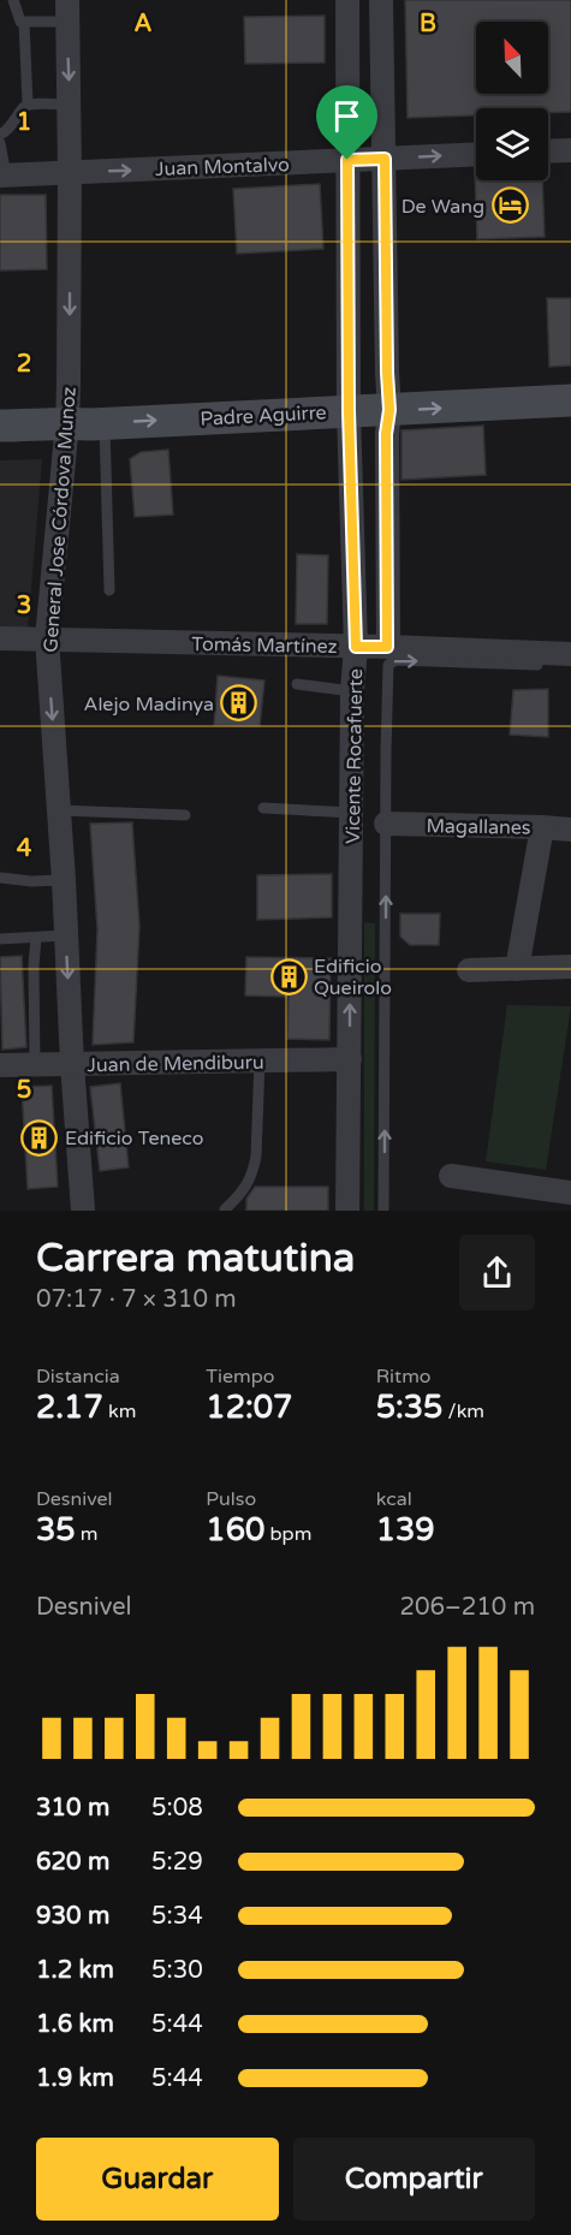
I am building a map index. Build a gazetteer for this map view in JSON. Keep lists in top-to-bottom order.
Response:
{
  "streets": {
    "main road": ["Padre Aguirre"],
    "street": [
      "Juan Montalvo",
      "General Jose Córdova Munoz",
      "Tomás Martínez",
      "Vicente Rocafuerte",
      "Magallanes",
      "Juan de Mendiburu"
    ]
  },
  "crossings": [
    ["Juan Montalvo", "General Jose Córdova Munoz"],
    ["Juan Montalvo", "Vicente Rocafuerte"],
    ["Padre Aguirre", "General Jose Córdova Munoz"],
    ["Padre Aguirre", "Vicente Rocafuerte"],
    ["General Jose Córdova Munoz", "Tomás Martínez"],
    ["General Jose Córdova Munoz", "Juan de Mendiburu"],
    ["Tomás Martínez", "Vicente Rocafuerte"],
    ["Vicente Rocafuerte", "Juan de Mendiburu"]
  ],
  "one_way": ["Juan Montalvo", "Padre Aguirre", "General Jose Córdova Munoz"],
  "places": {
    "hotel": ["De Wang"],
    "building": ["Alejo Madinya", "Edificio Queirolo", "Edificio Teneco"]
  },
  "north": "top left",
  "page": {
    "heading": ["Carrera matutina", "07:17 · 7 × 310 m"],
    "stats": [
      ["Distancia", "2.17 km"],
      ["Tiempo", "12:07"],
      ["Ritmo", "5:35 /km"],
      ["Desnivel", "35 m"],
      ["Pulso", "160 bpm"],
      ["kcal", "139"]
    ],
    "chart": ["Desnivel", "206–210 m"],
    "list": [
      {
        "name": "310 m",
        "note": "5:08"
      },
      {
        "name": "620 m",
        "note": "5:29"
      },
      {
        "name": "930 m",
        "note": "5:34"
      },
      {
        "name": "1.2 km",
        "note": "5:30"
      },
      {
        "name": "1.6 km",
        "note": "5:44"
      },
      {
        "name": "1.9 km",
        "note": "5:44"
      }
    ],
    "buttons": ["Guardar", "Compartir"]
  },
  "grid": {
    "columns": ["A", "B"],
    "rows": [
      "1",
      "2",
      "3",
      "4",
      "5"
    ]
  }
}
